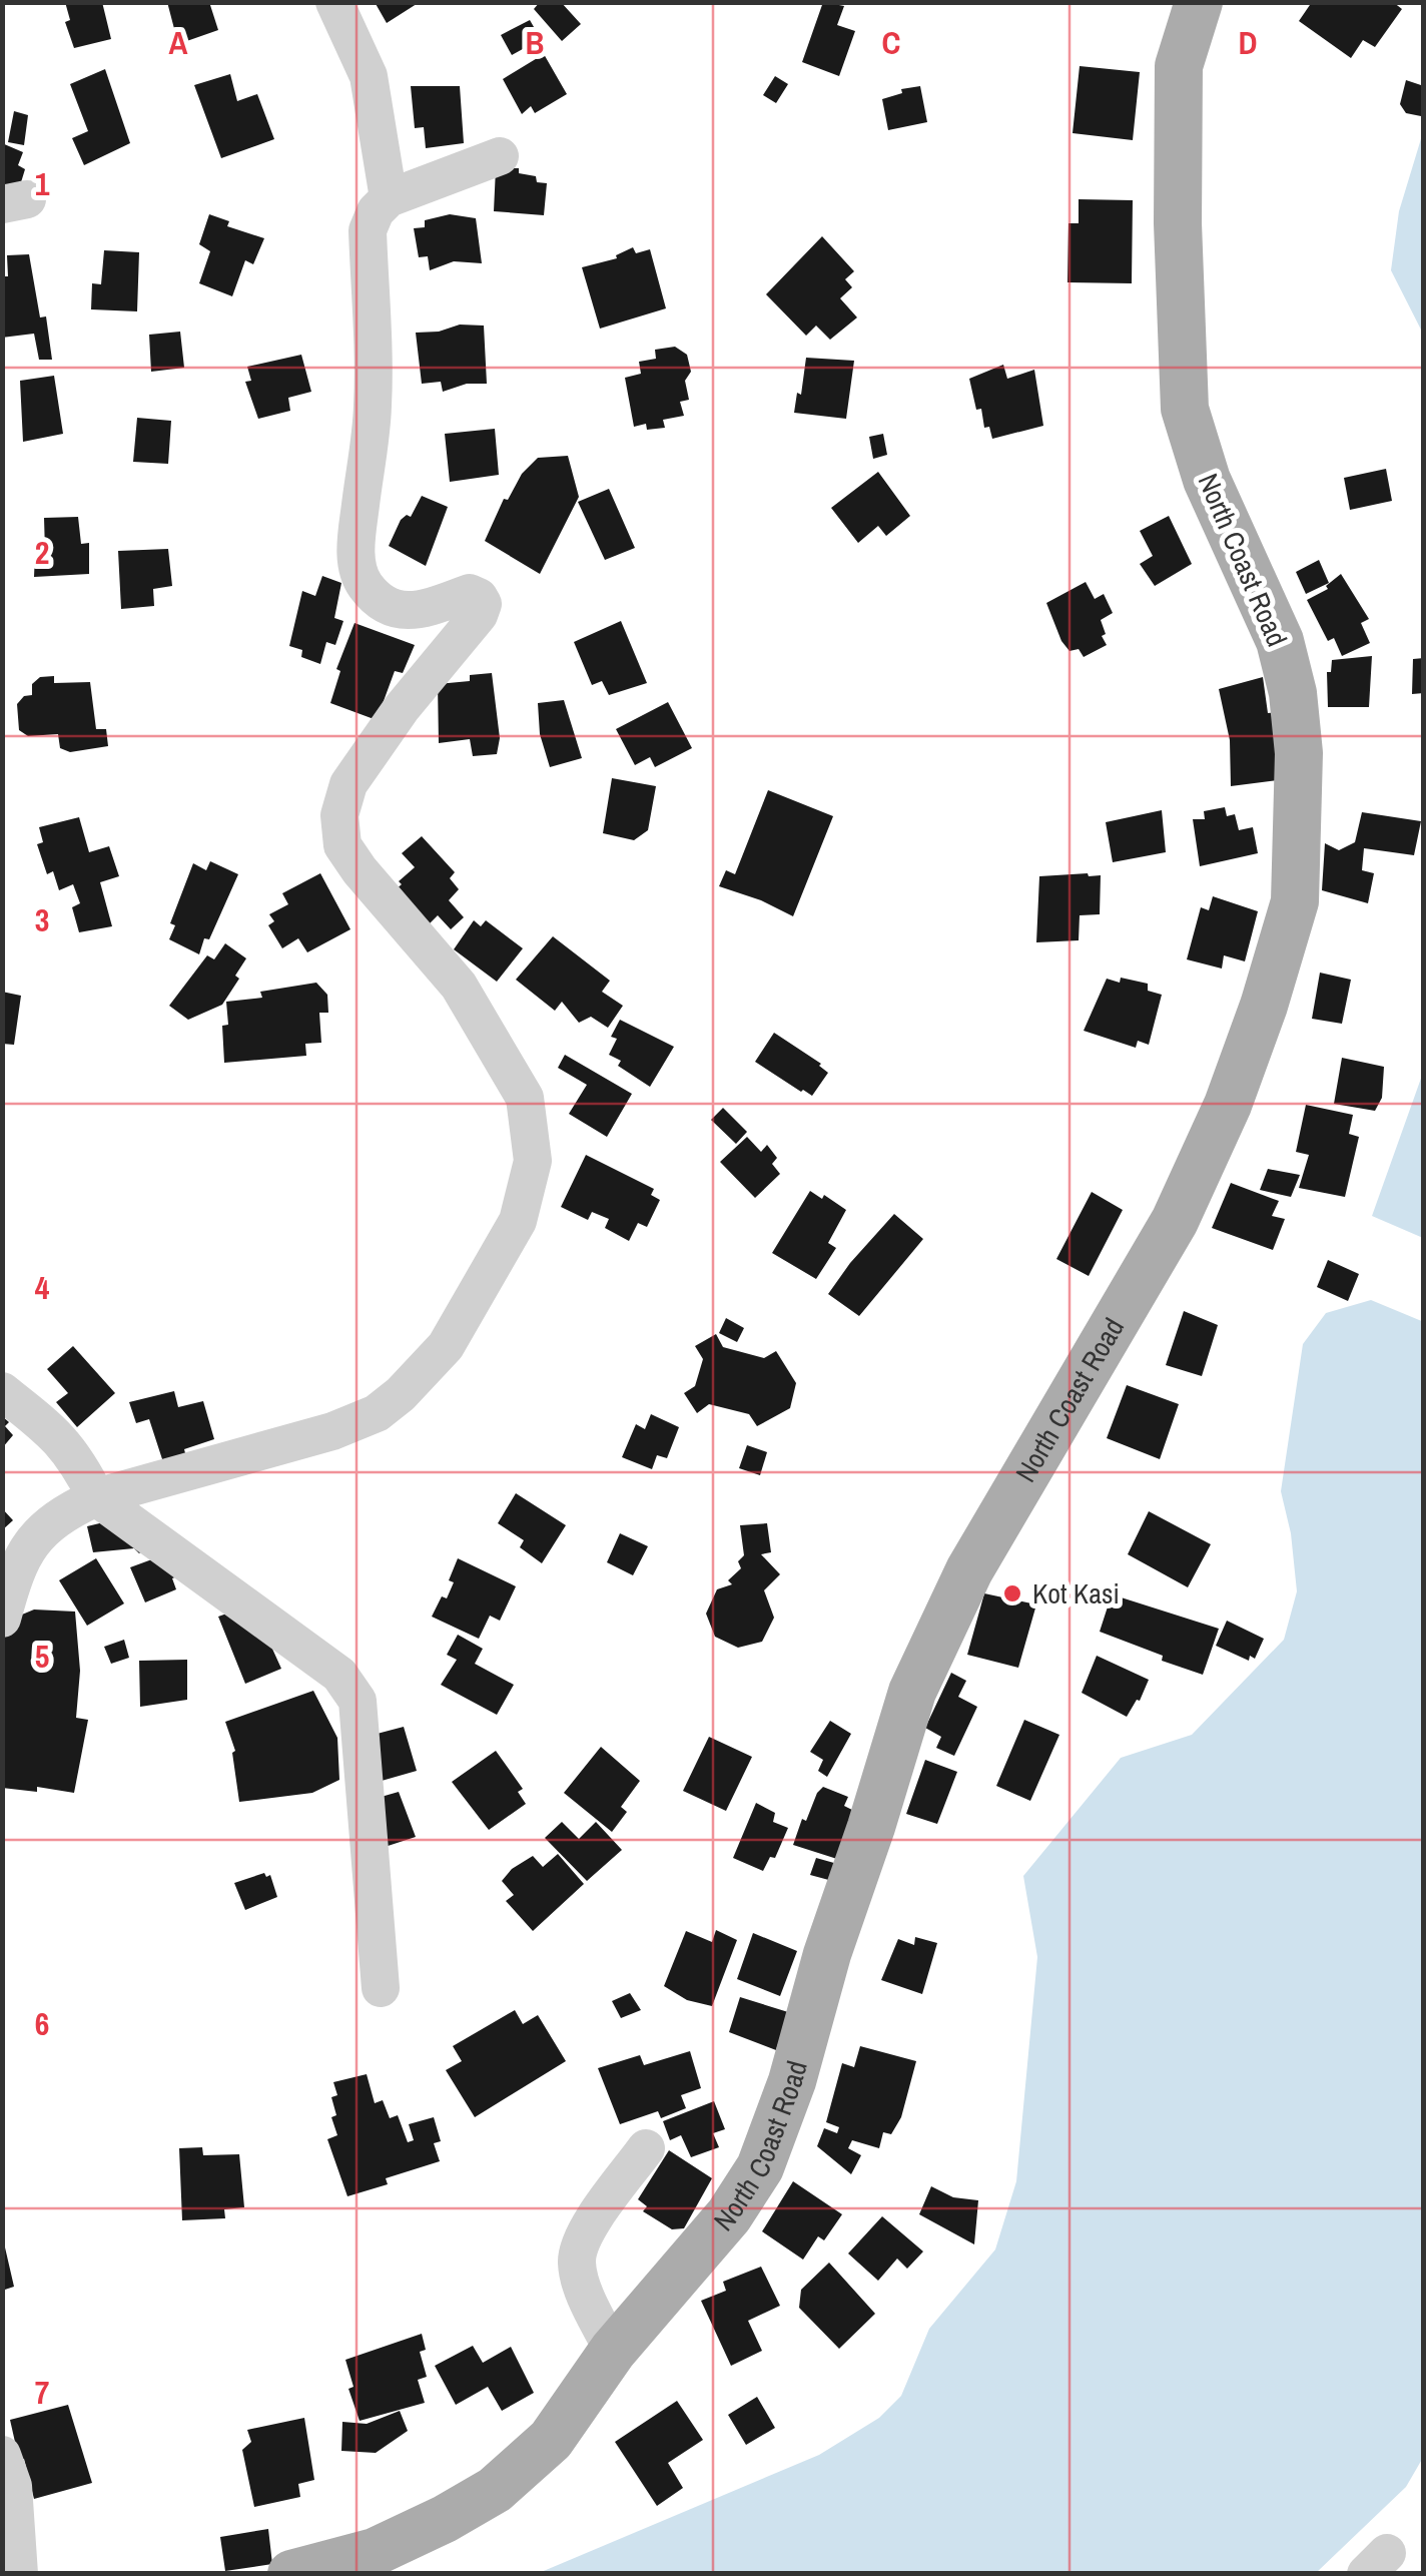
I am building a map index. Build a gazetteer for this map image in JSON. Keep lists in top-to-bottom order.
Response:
{
  "streets": {
    "main road": ["North Coast Road"]
  },
  "places": ["Kot Kasi"],
  "grid": {
    "columns": [
      "A",
      "B",
      "C",
      "D"
    ],
    "rows": [
      "1",
      "2",
      "3",
      "4",
      "5",
      "6",
      "7"
    ]
  }
}
